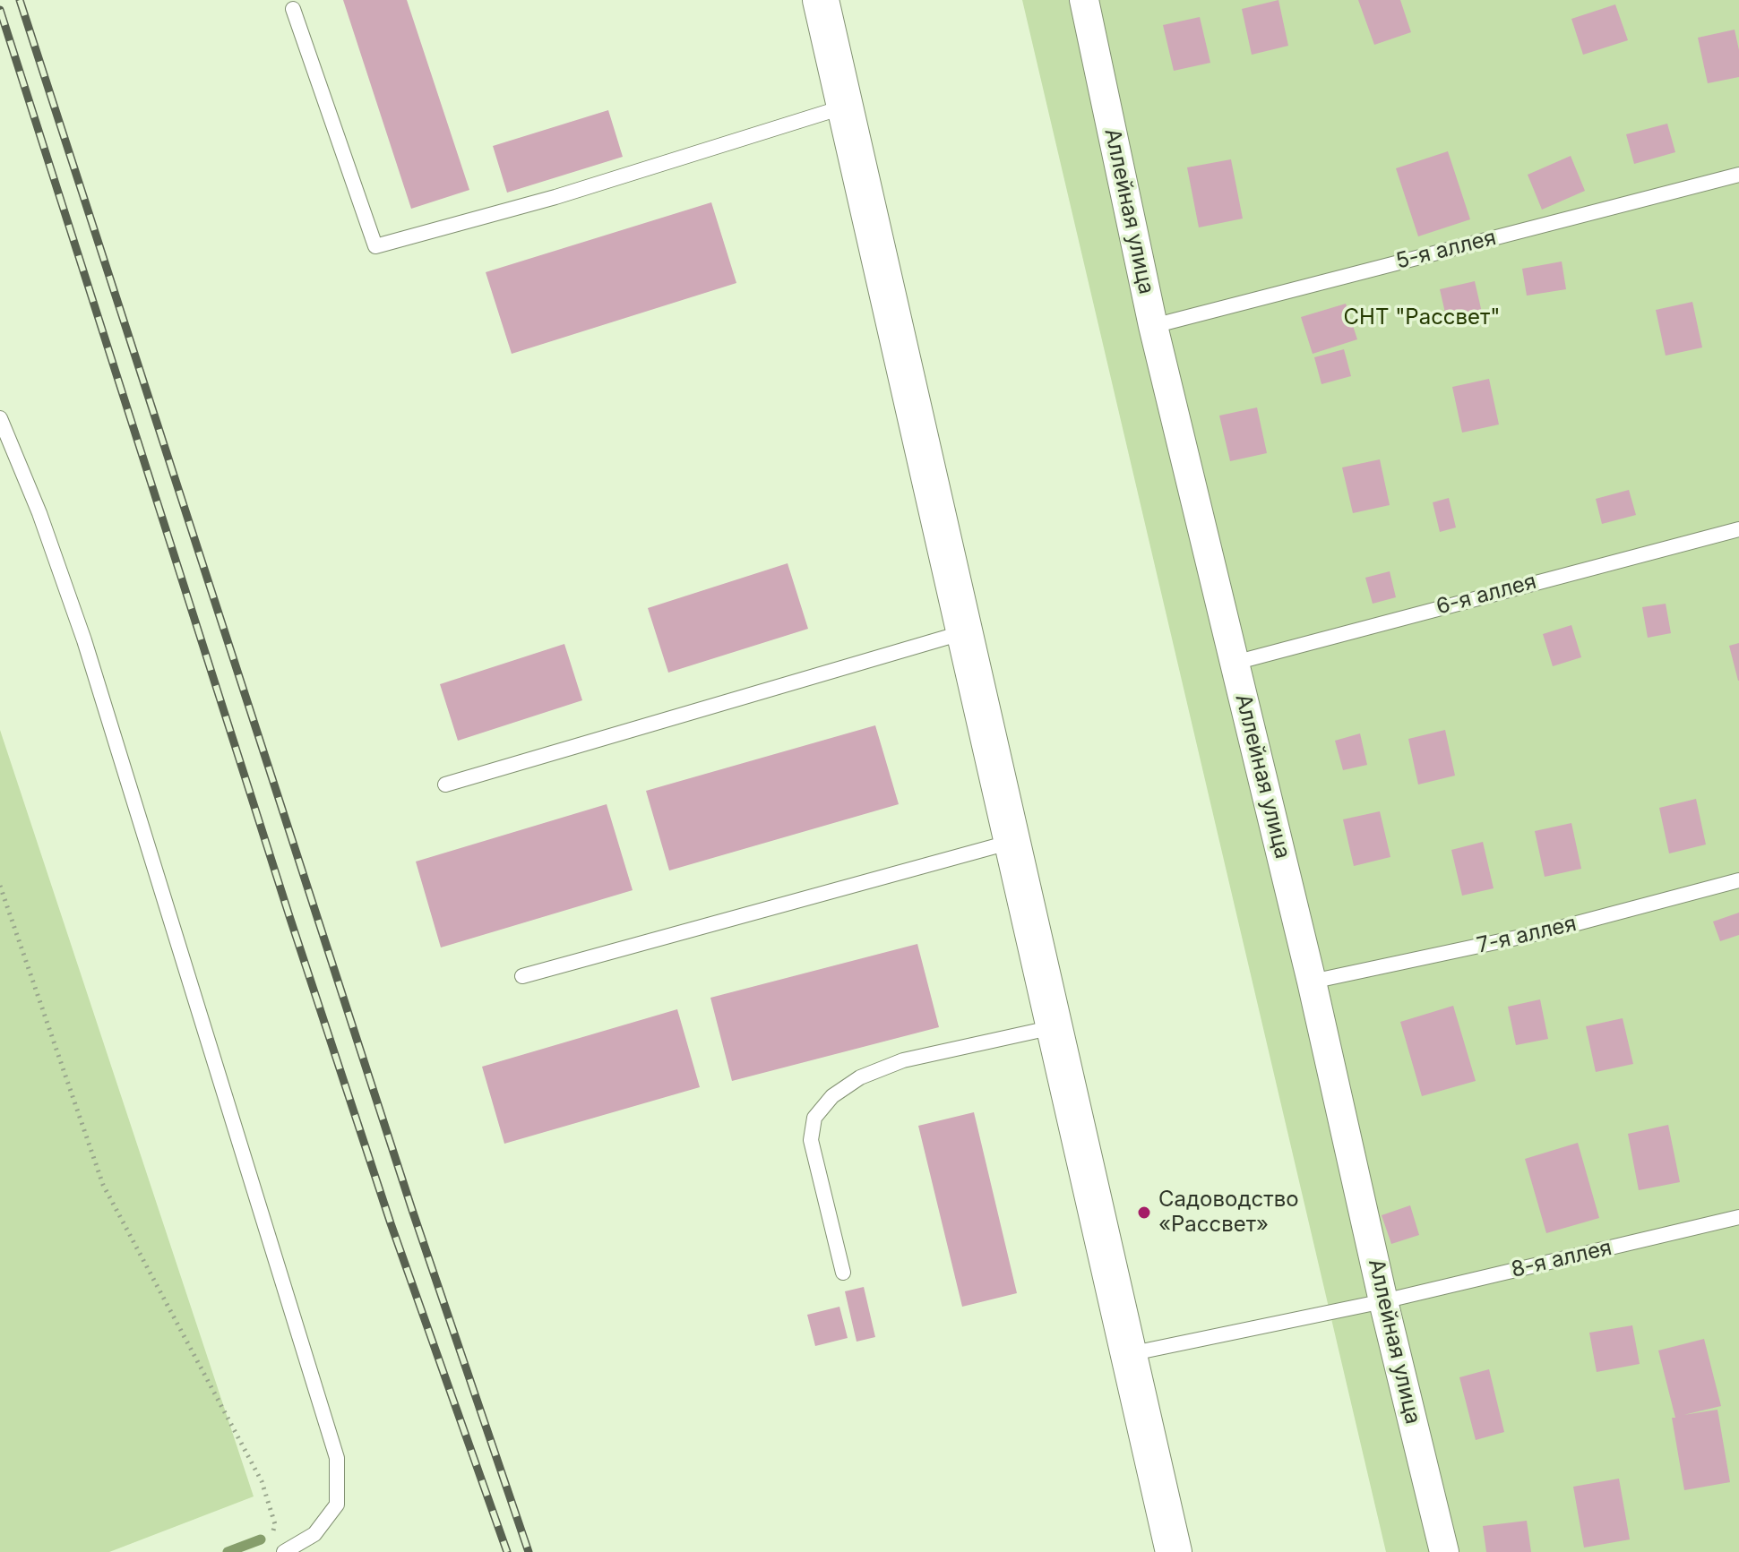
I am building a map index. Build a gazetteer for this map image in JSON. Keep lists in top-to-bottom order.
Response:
{
  "streets": {
    "street": ["Аллейная улица"],
    "lane": [
      "5-я аллея",
      "6-я аллея",
      "7-я аллея",
      "8-я аллея"
    ]
  },
  "crossings": [
    ["Аллейная улица", "5-я аллея"],
    ["Аллейная улица", "6-я аллея"],
    ["Аллейная улица", "7-я аллея"],
    ["Аллейная улица", "8-я аллея"]
  ],
  "parks": ["СНТ \"Рассвет\""],
  "places": ["Садоводство «Рассвет»"]
}
